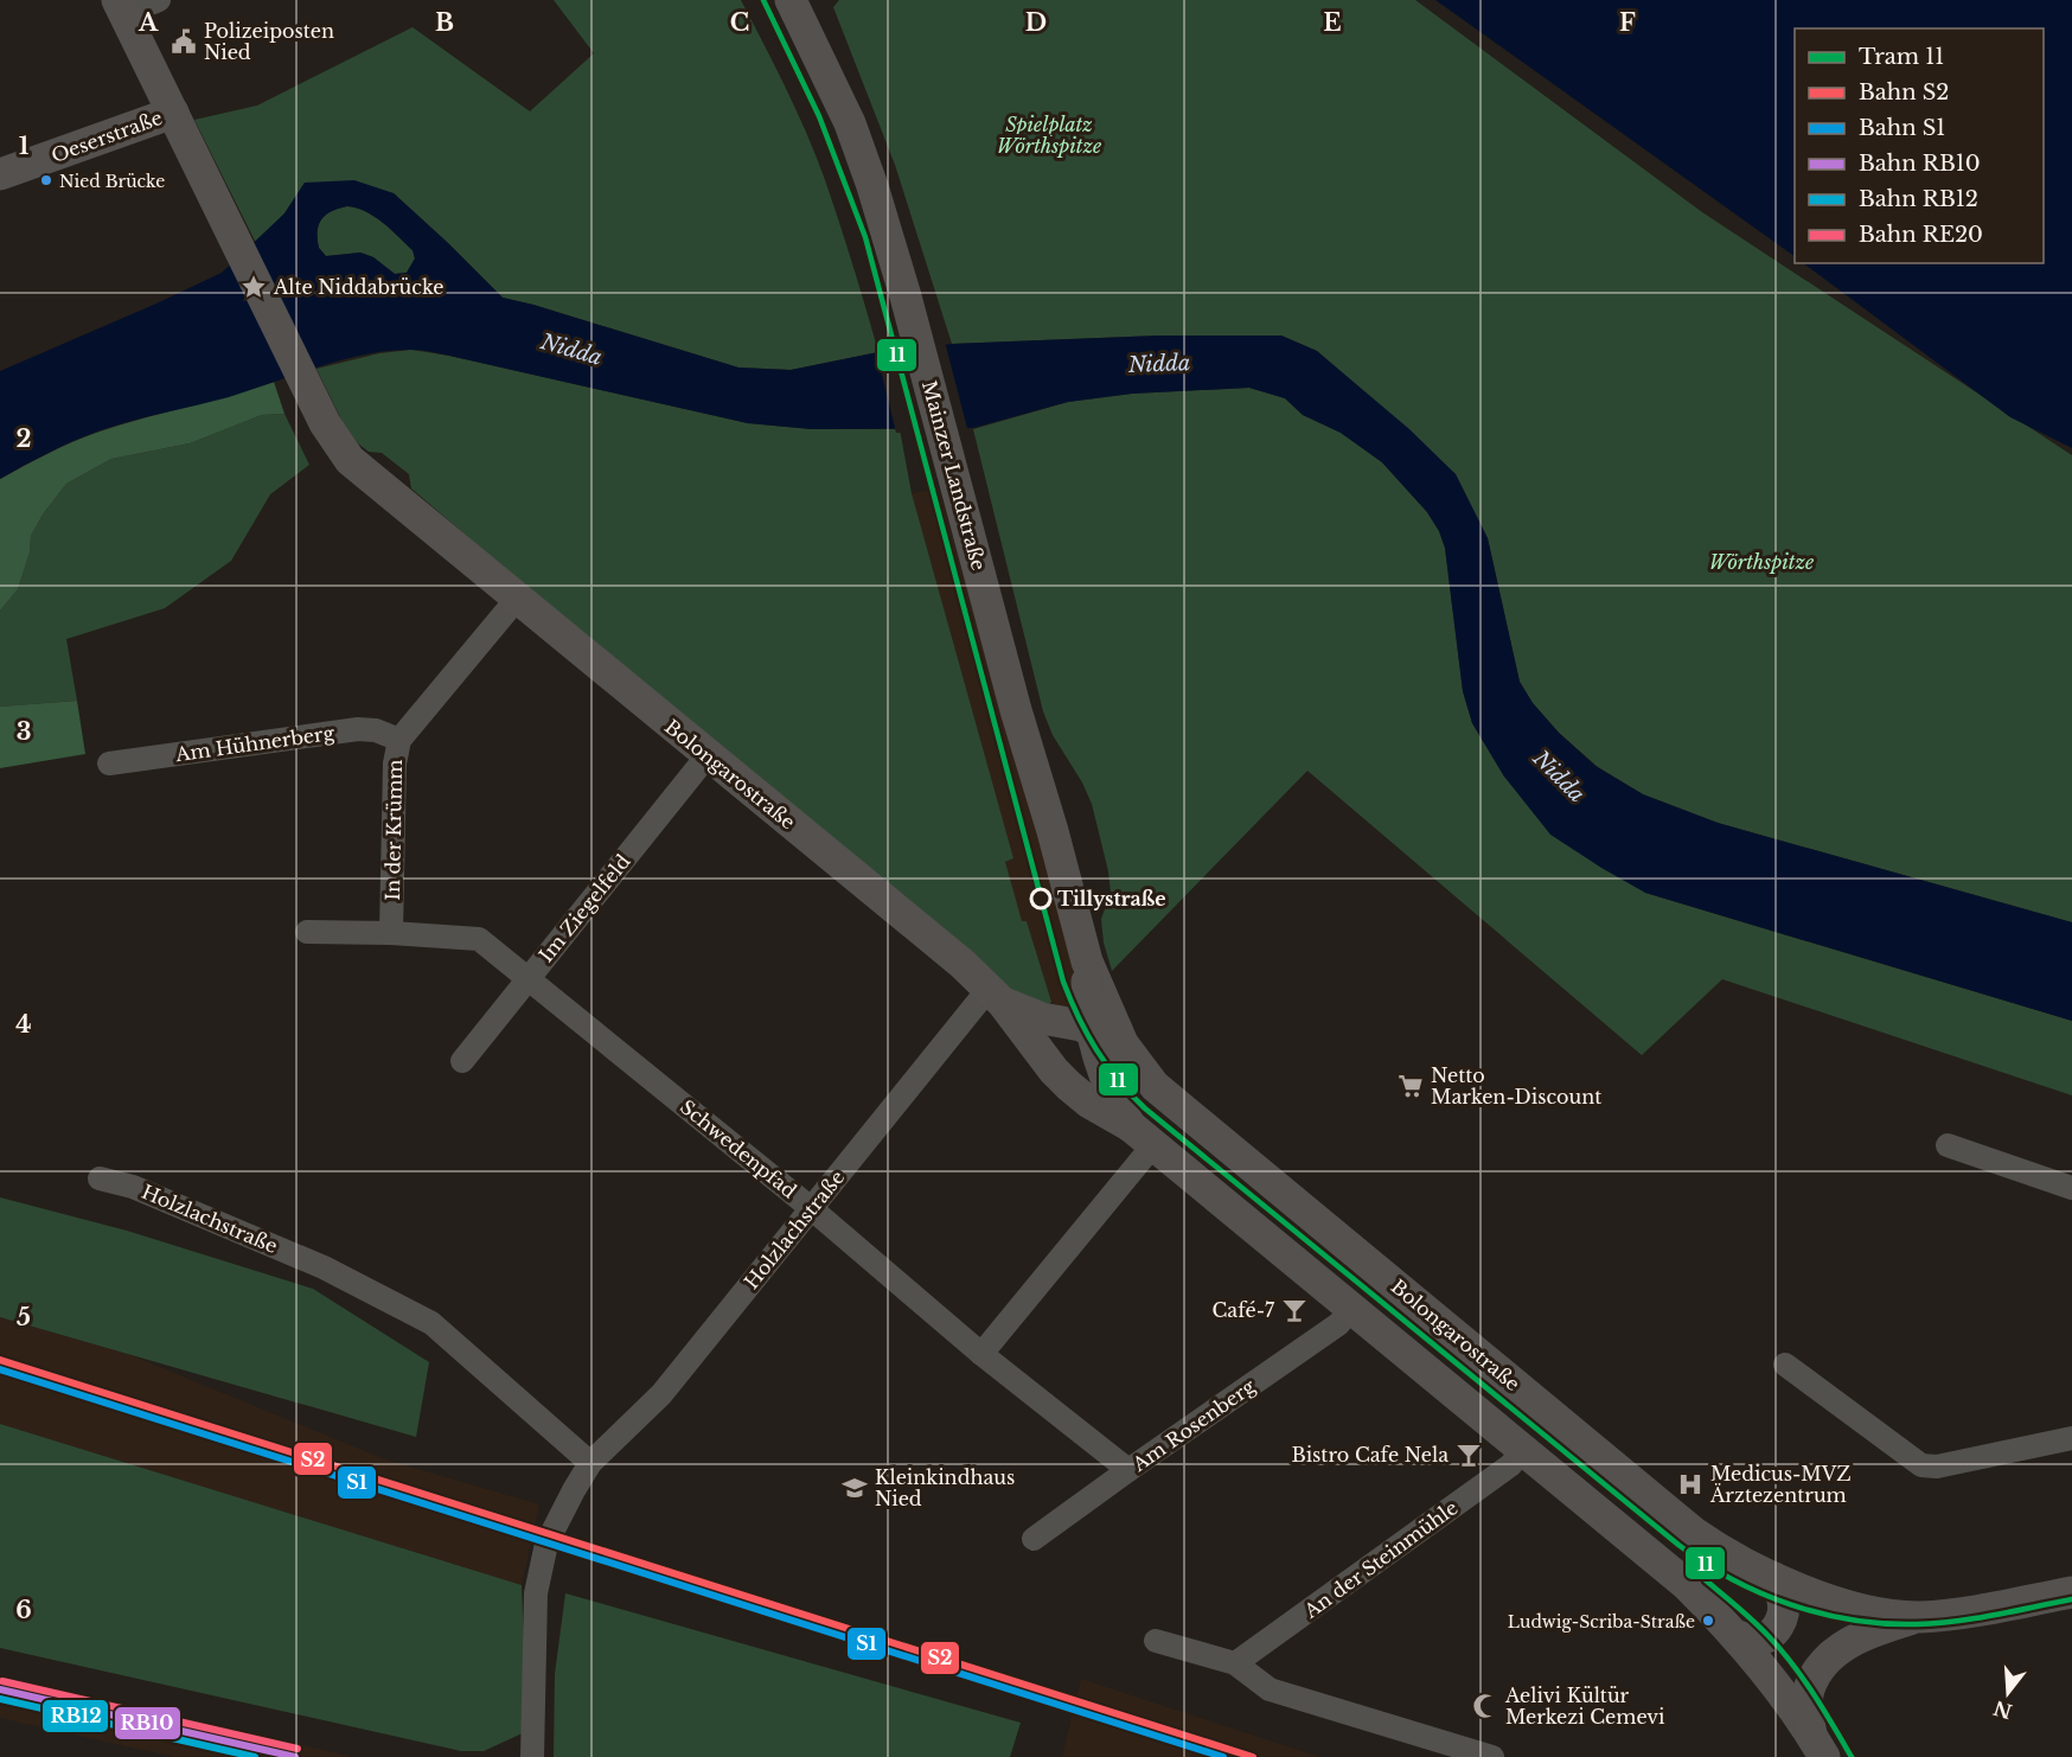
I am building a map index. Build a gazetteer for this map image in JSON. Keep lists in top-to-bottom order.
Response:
{
  "streets": {
    "main road": ["Oeserstraße", "Mainzer Landstraße", "Bolongarostraße"],
    "street": [
      "Am Hühnerberg",
      "In der Krümm",
      "Im Ziegelfeld",
      "Schwedenpfad",
      "Holzlachstraße",
      "Am Rosenberg",
      "An der Steinmühle"
    ]
  },
  "crossings": [
    ["Oeserstraße", "Bolongarostraße"],
    ["Mainzer Landstraße", "Bolongarostraße"],
    ["Am Hühnerberg", "In der Krümm"],
    ["Bolongarostraße", "In der Krümm"],
    ["Bolongarostraße", "Im Ziegelfeld"],
    ["Bolongarostraße", "Holzlachstraße"],
    ["In der Krümm", "Schwedenpfad"],
    ["Im Ziegelfeld", "Schwedenpfad"],
    ["Schwedenpfad", "Holzlachstraße"],
    ["Schwedenpfad", "Am Rosenberg"]
  ],
  "water": ["Nidda"],
  "parks": ["Spielplatz Wörthspitze", "Wörthspitze"],
  "places": {
    "public building": ["Polizeiposten Nied"],
    "other": ["Nied Brücke", "Tillystraße", "Ludwig-Scriba-Straße"],
    "place": ["Alte Niddabrücke"],
    "supermarket": ["Netto Marken-Discount"],
    "bar": ["Café-7", "Bistro Cafe Nela"],
    "hospital": ["Medicus-MVZ Ärztezentrum"],
    "school or university": ["Kleinkindhaus Nied"],
    "mosque": ["Aelivi Kültür Merkezi Cemevi"]
  },
  "lines": [
    "tram line 11",
    "rail line S2",
    "rail line S1",
    "rail line RE20",
    "rail line RB10",
    "rail line RB12"
  ],
  "legend": [
    "Tram 11",
    "Bahn S2",
    "Bahn S1",
    "Bahn RB10",
    "Bahn RB12",
    "Bahn RE20"
  ],
  "north": "bottom",
  "grid": {
    "columns": [
      "A",
      "B",
      "C",
      "D",
      "E",
      "F"
    ],
    "rows": [
      "1",
      "2",
      "3",
      "4",
      "5",
      "6"
    ]
  }
}
